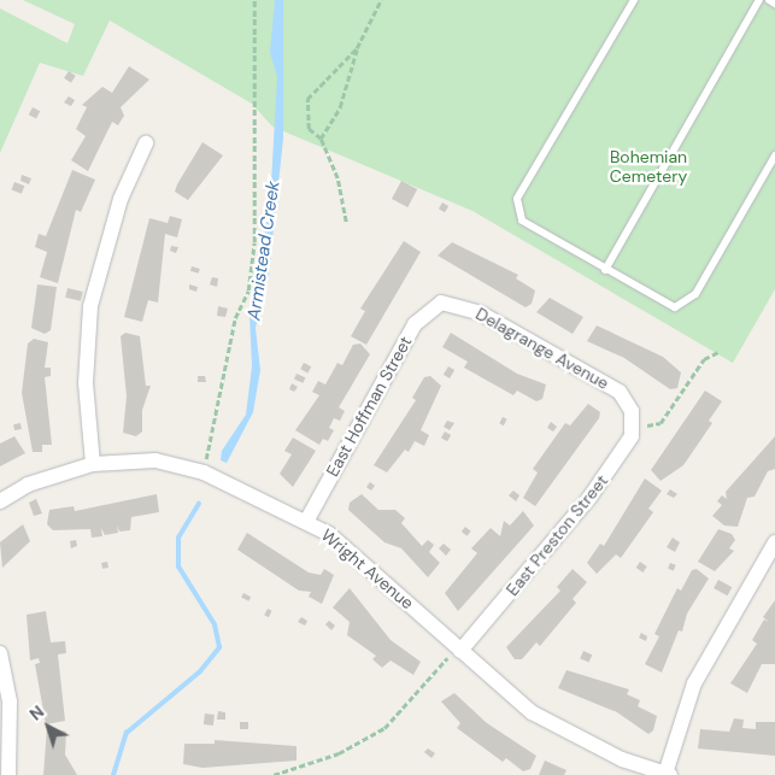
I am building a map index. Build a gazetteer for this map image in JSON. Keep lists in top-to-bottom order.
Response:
{
  "streets": {
    "street": [
      "Delagrange Avenue",
      "East Hoffman Street",
      "East Preston Street",
      "Wright Avenue"
    ]
  },
  "crossings": [
    ["Delagrange Avenue", "East Hoffman Street"],
    ["Delagrange Avenue", "East Preston Street"],
    ["East Hoffman Street", "Wright Avenue"],
    ["East Preston Street", "Wright Avenue"]
  ],
  "water": ["Armistead Creek"],
  "parks": ["Bohemian Cemetery"],
  "north": "top left"
}
